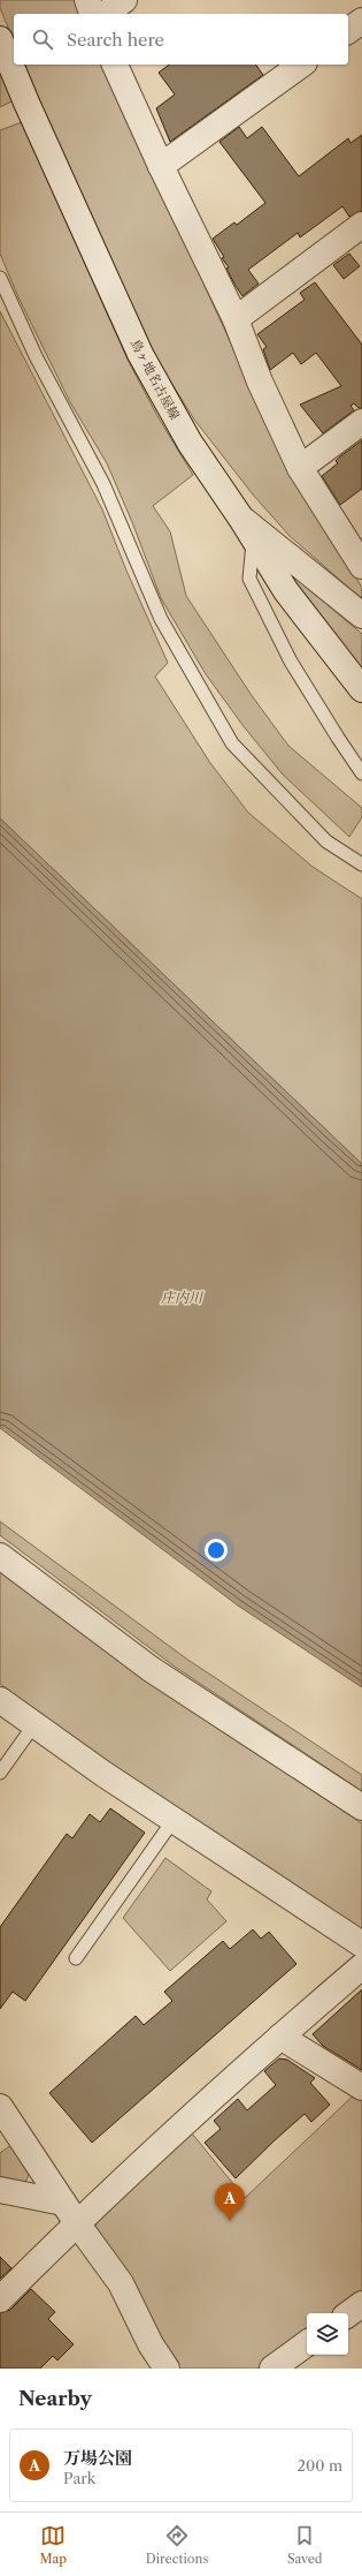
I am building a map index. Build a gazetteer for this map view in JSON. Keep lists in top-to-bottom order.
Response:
{
  "streets": {
    "street": ["鳥ヶ地名古屋線"]
  },
  "water": ["庄内川"],
  "page": {
    "search": "Search here",
    "pins": "A",
    "heading": "Nearby",
    "list": [
      {
        "mark": "A",
        "name": "万場公園",
        "note": "Park",
        "value": "200 m"
      }
    ],
    "nav": ["Map", "Directions", "Saved"]
  }
}
